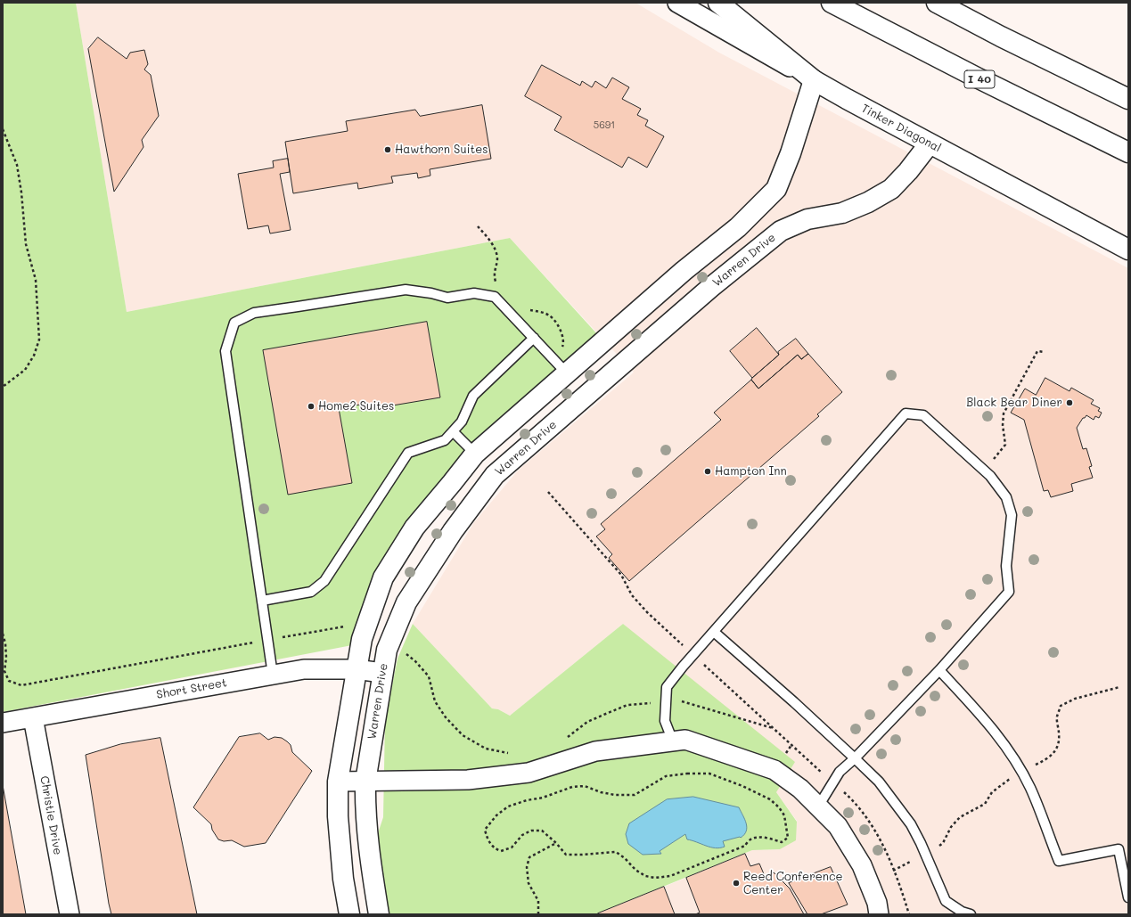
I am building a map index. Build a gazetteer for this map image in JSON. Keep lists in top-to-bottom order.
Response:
{
  "streets": {
    "main road": ["I 40", "Tinker Diagonal", "Warren Drive"],
    "street": ["Short Street", "Christie Drive"]
  },
  "crossings": [
    ["Tinker Diagonal", "Warren Drive"],
    ["Warren Drive", "Short Street"],
    ["Short Street", "Christie Drive"]
  ],
  "places": [
    "Hawthorn Suites",
    "Black Bear Diner",
    "Home2 Suites",
    "Hampton Inn",
    "Reed Conference Center"
  ],
  "house_numbers": ["5691"]
}
